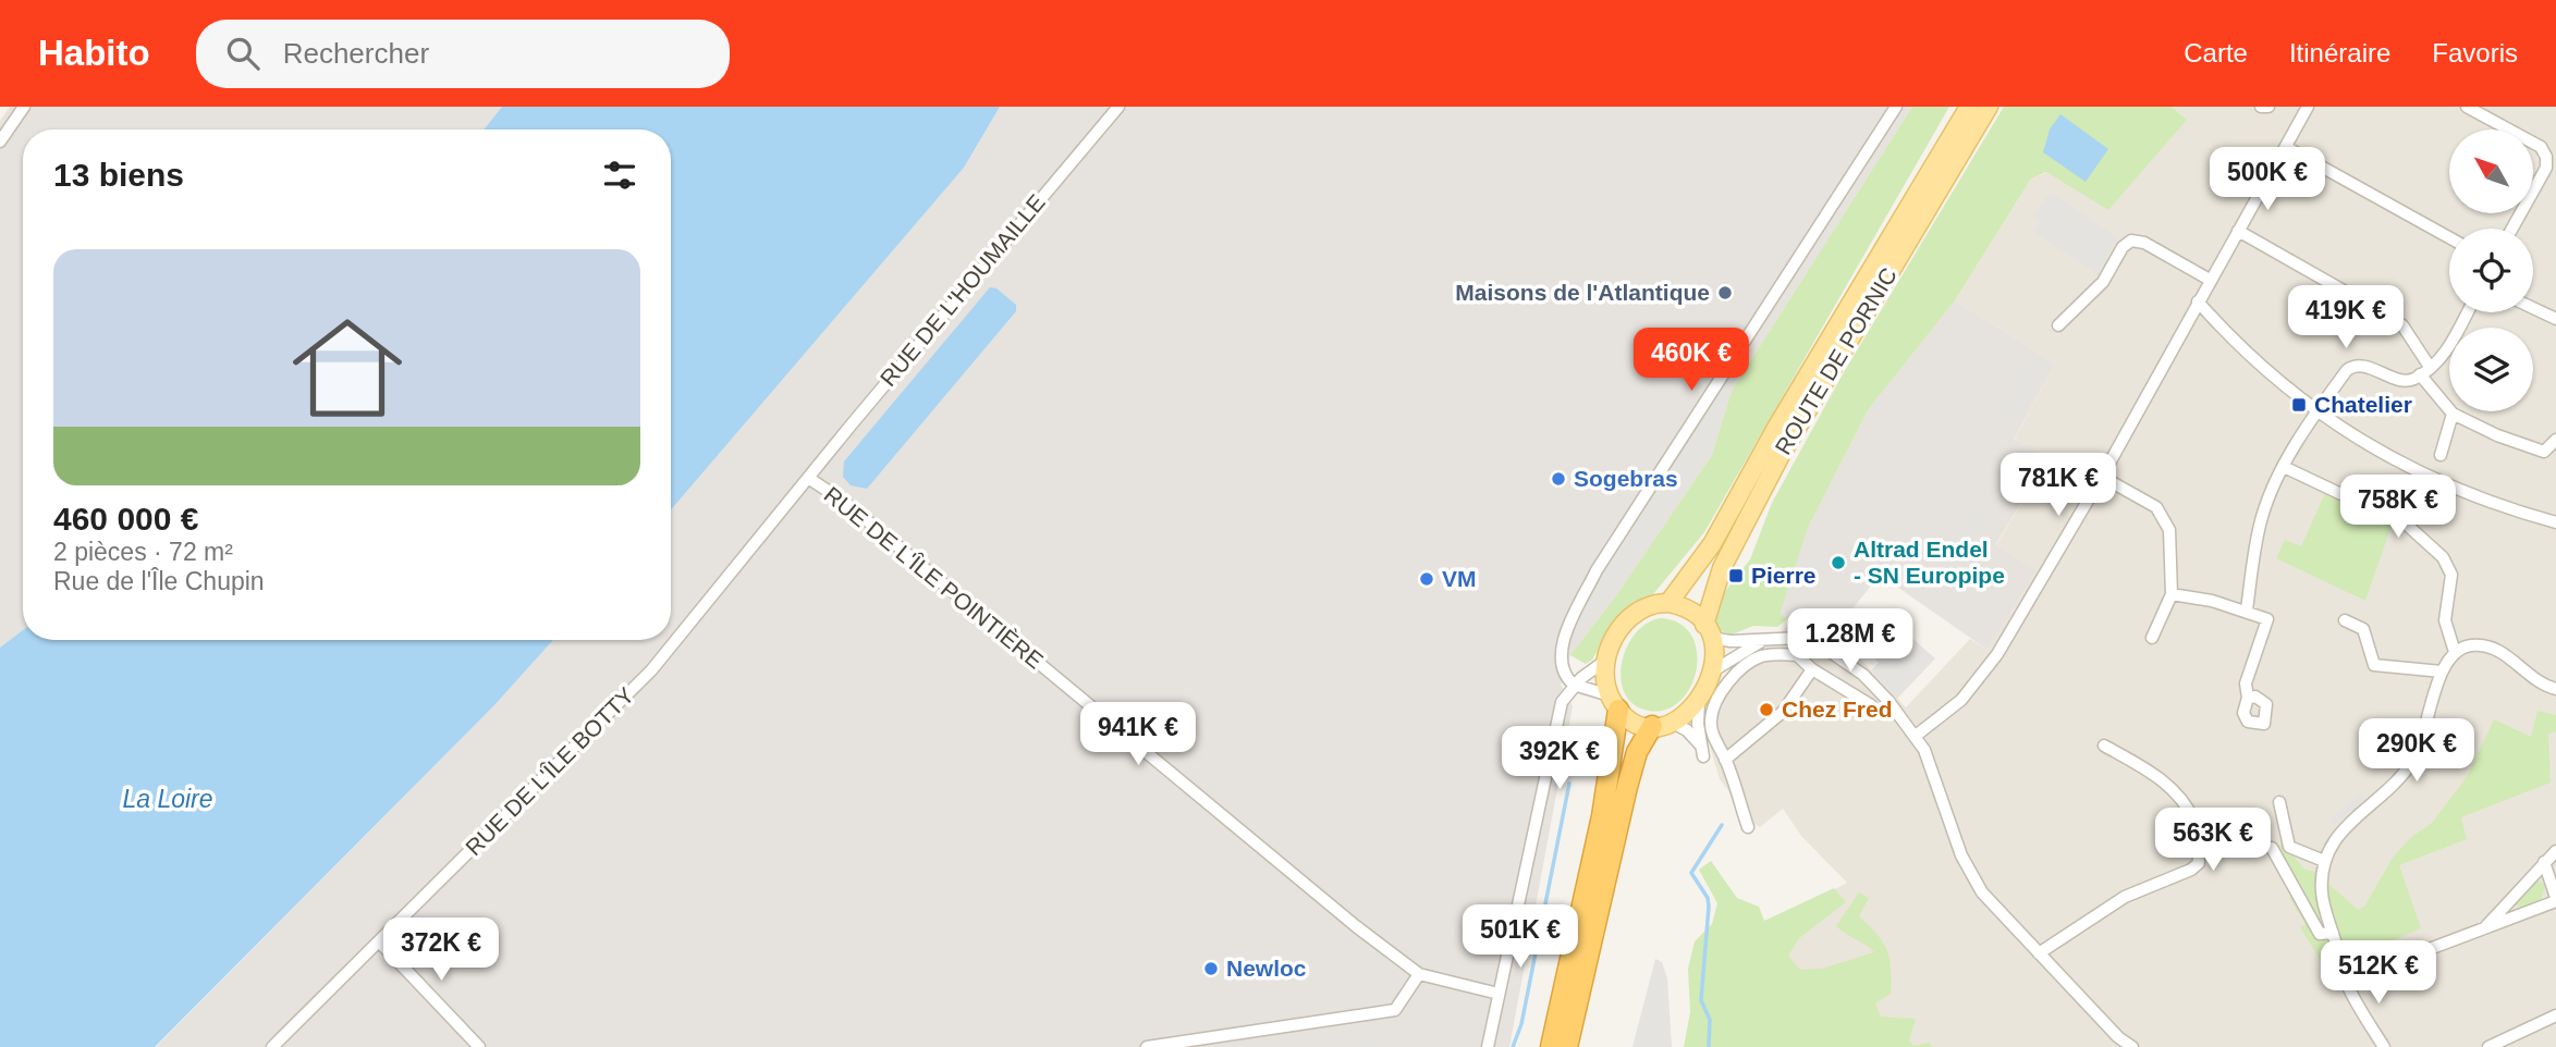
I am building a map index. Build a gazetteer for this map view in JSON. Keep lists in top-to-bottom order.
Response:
{
  "streets": {
    "main road": ["ROUTE DE PORNIC"],
    "street": ["RUE DE L'HOUMAILLE", "RUE DE L'ÎLE POINTIÈRE", "RUE DE L'ÎLE BOTTY"]
  },
  "crossings": [
    ["RUE DE L'HOUMAILLE", "RUE DE L'ÎLE POINTIÈRE"],
    ["RUE DE L'HOUMAILLE", "RUE DE L'ÎLE BOTTY"],
    ["RUE DE L'ÎLE POINTIÈRE", "RUE DE L'ÎLE BOTTY"]
  ],
  "water": ["La Loire"],
  "places": {
    "other": [
      "Maisons de l'Atlantique",
      "Sogebras",
      "Altrad Endel - SN Europipe",
      "VM",
      "Chez Fred",
      "Newloc"
    ],
    "transit": ["Chatelier", "Pierre"]
  },
  "north": "top left",
  "page": {
    "header": "Habito",
    "search": "Rechercher",
    "nav": ["Carte", "Itinéraire", "Favoris"],
    "heading": "13 biens",
    "price": [
      "500K €",
      "419K €",
      "460K €",
      "781K €",
      "758K €",
      "1.28M €",
      "941K €",
      "290K €",
      "392K €",
      "563K €",
      "501K €",
      "372K €",
      "512K €"
    ],
    "list": [
      {
        "name": "460 000 €",
        "note": "2 pièces · 72 m² · Rue de l'Île Chupin"
      }
    ]
  }
}
